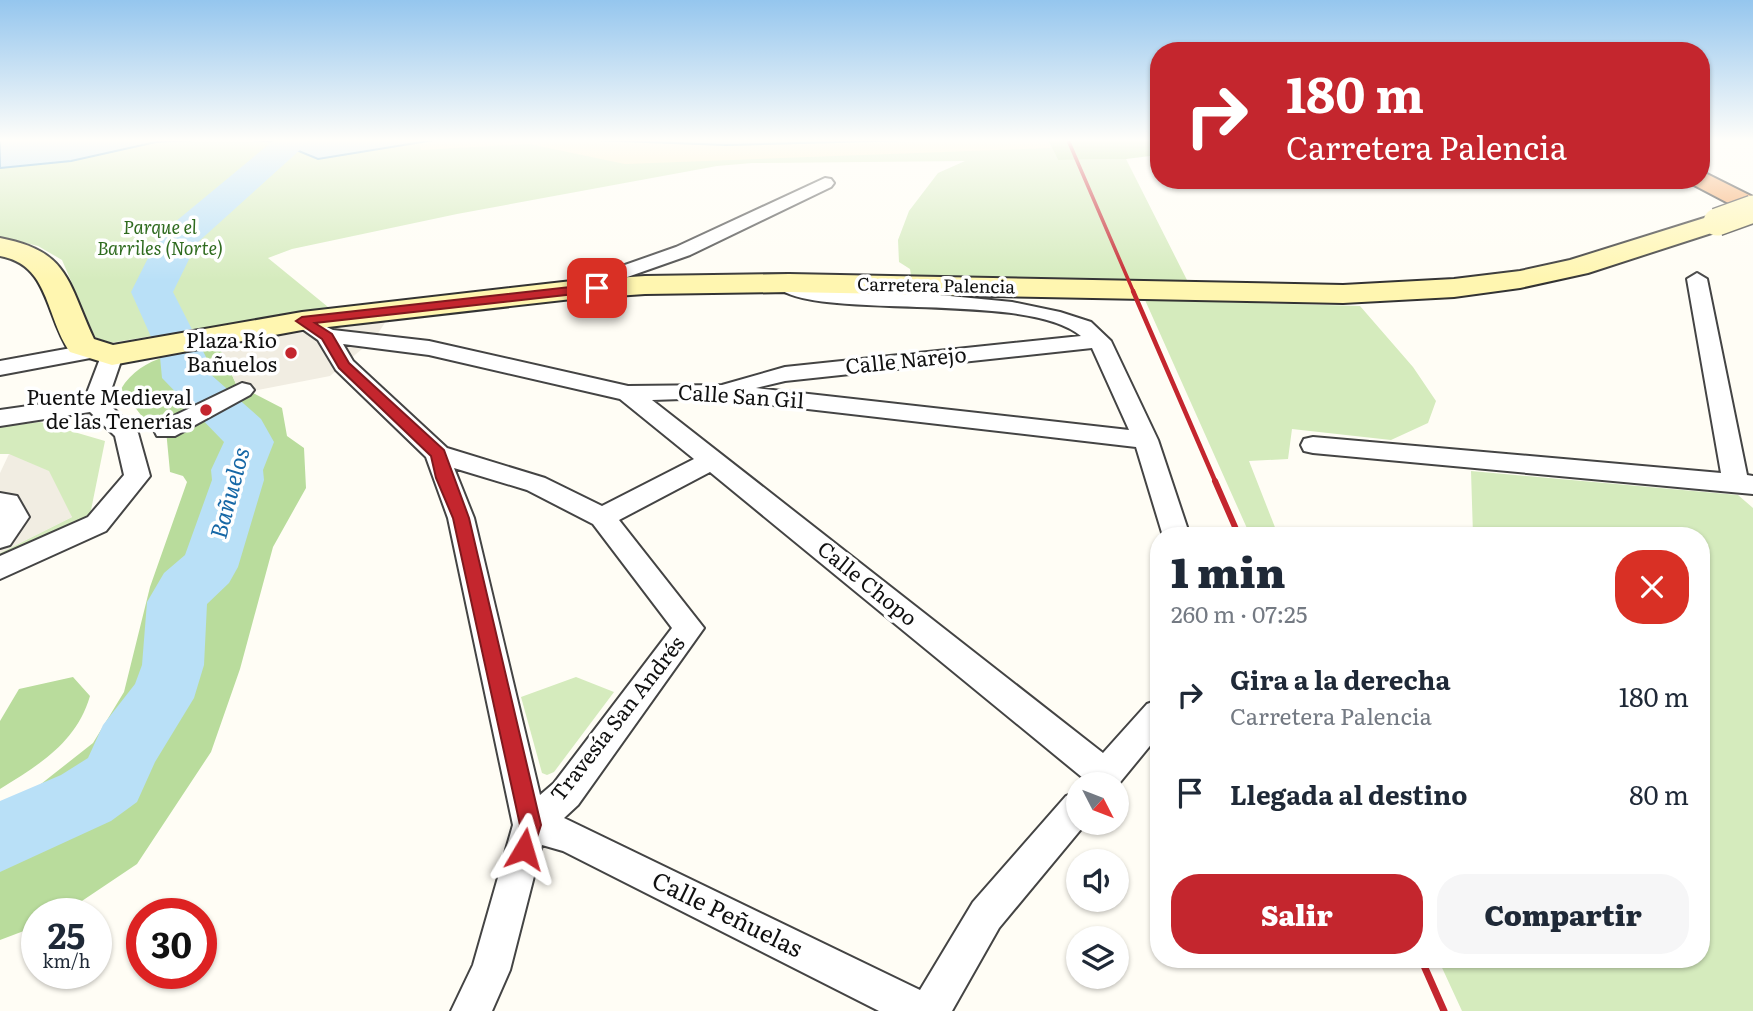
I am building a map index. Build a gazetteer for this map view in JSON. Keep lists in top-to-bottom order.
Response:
{
  "streets": {
    "street": [
      "Carretera Palencia",
      "Calle Narejo",
      "Calle San Gil",
      "Calle Chopo",
      "Travesía San Andrés",
      "Calle Peñuelas"
    ]
  },
  "crossings": [
    ["Carretera Palencia", "Calle San Gil"],
    ["Calle Narejo", "Calle San Gil"],
    ["Calle San Gil", "Calle Chopo"],
    ["Travesía San Andrés", "Calle Peñuelas"]
  ],
  "water": ["Bañuelos"],
  "parks": ["Parque el Barriles (Norte)"],
  "places": ["Plaza Río Bañuelos", "Puente Medieval de las Tenerías"],
  "north": "bottom right",
  "page": {
    "turn": ["180 m", "Carretera Palencia"],
    "heading": ["1 min", "260 m · 07:25"],
    "list": [
      {
        "name": "Gira a la derecha",
        "note": "Carretera Palencia",
        "value": "180 m"
      },
      {
        "name": "Llegada al destino",
        "value": "80 m"
      }
    ],
    "buttons": ["Salir", "Compartir"],
    "speed": "25 km/h",
    "limit": "30"
  }
}
